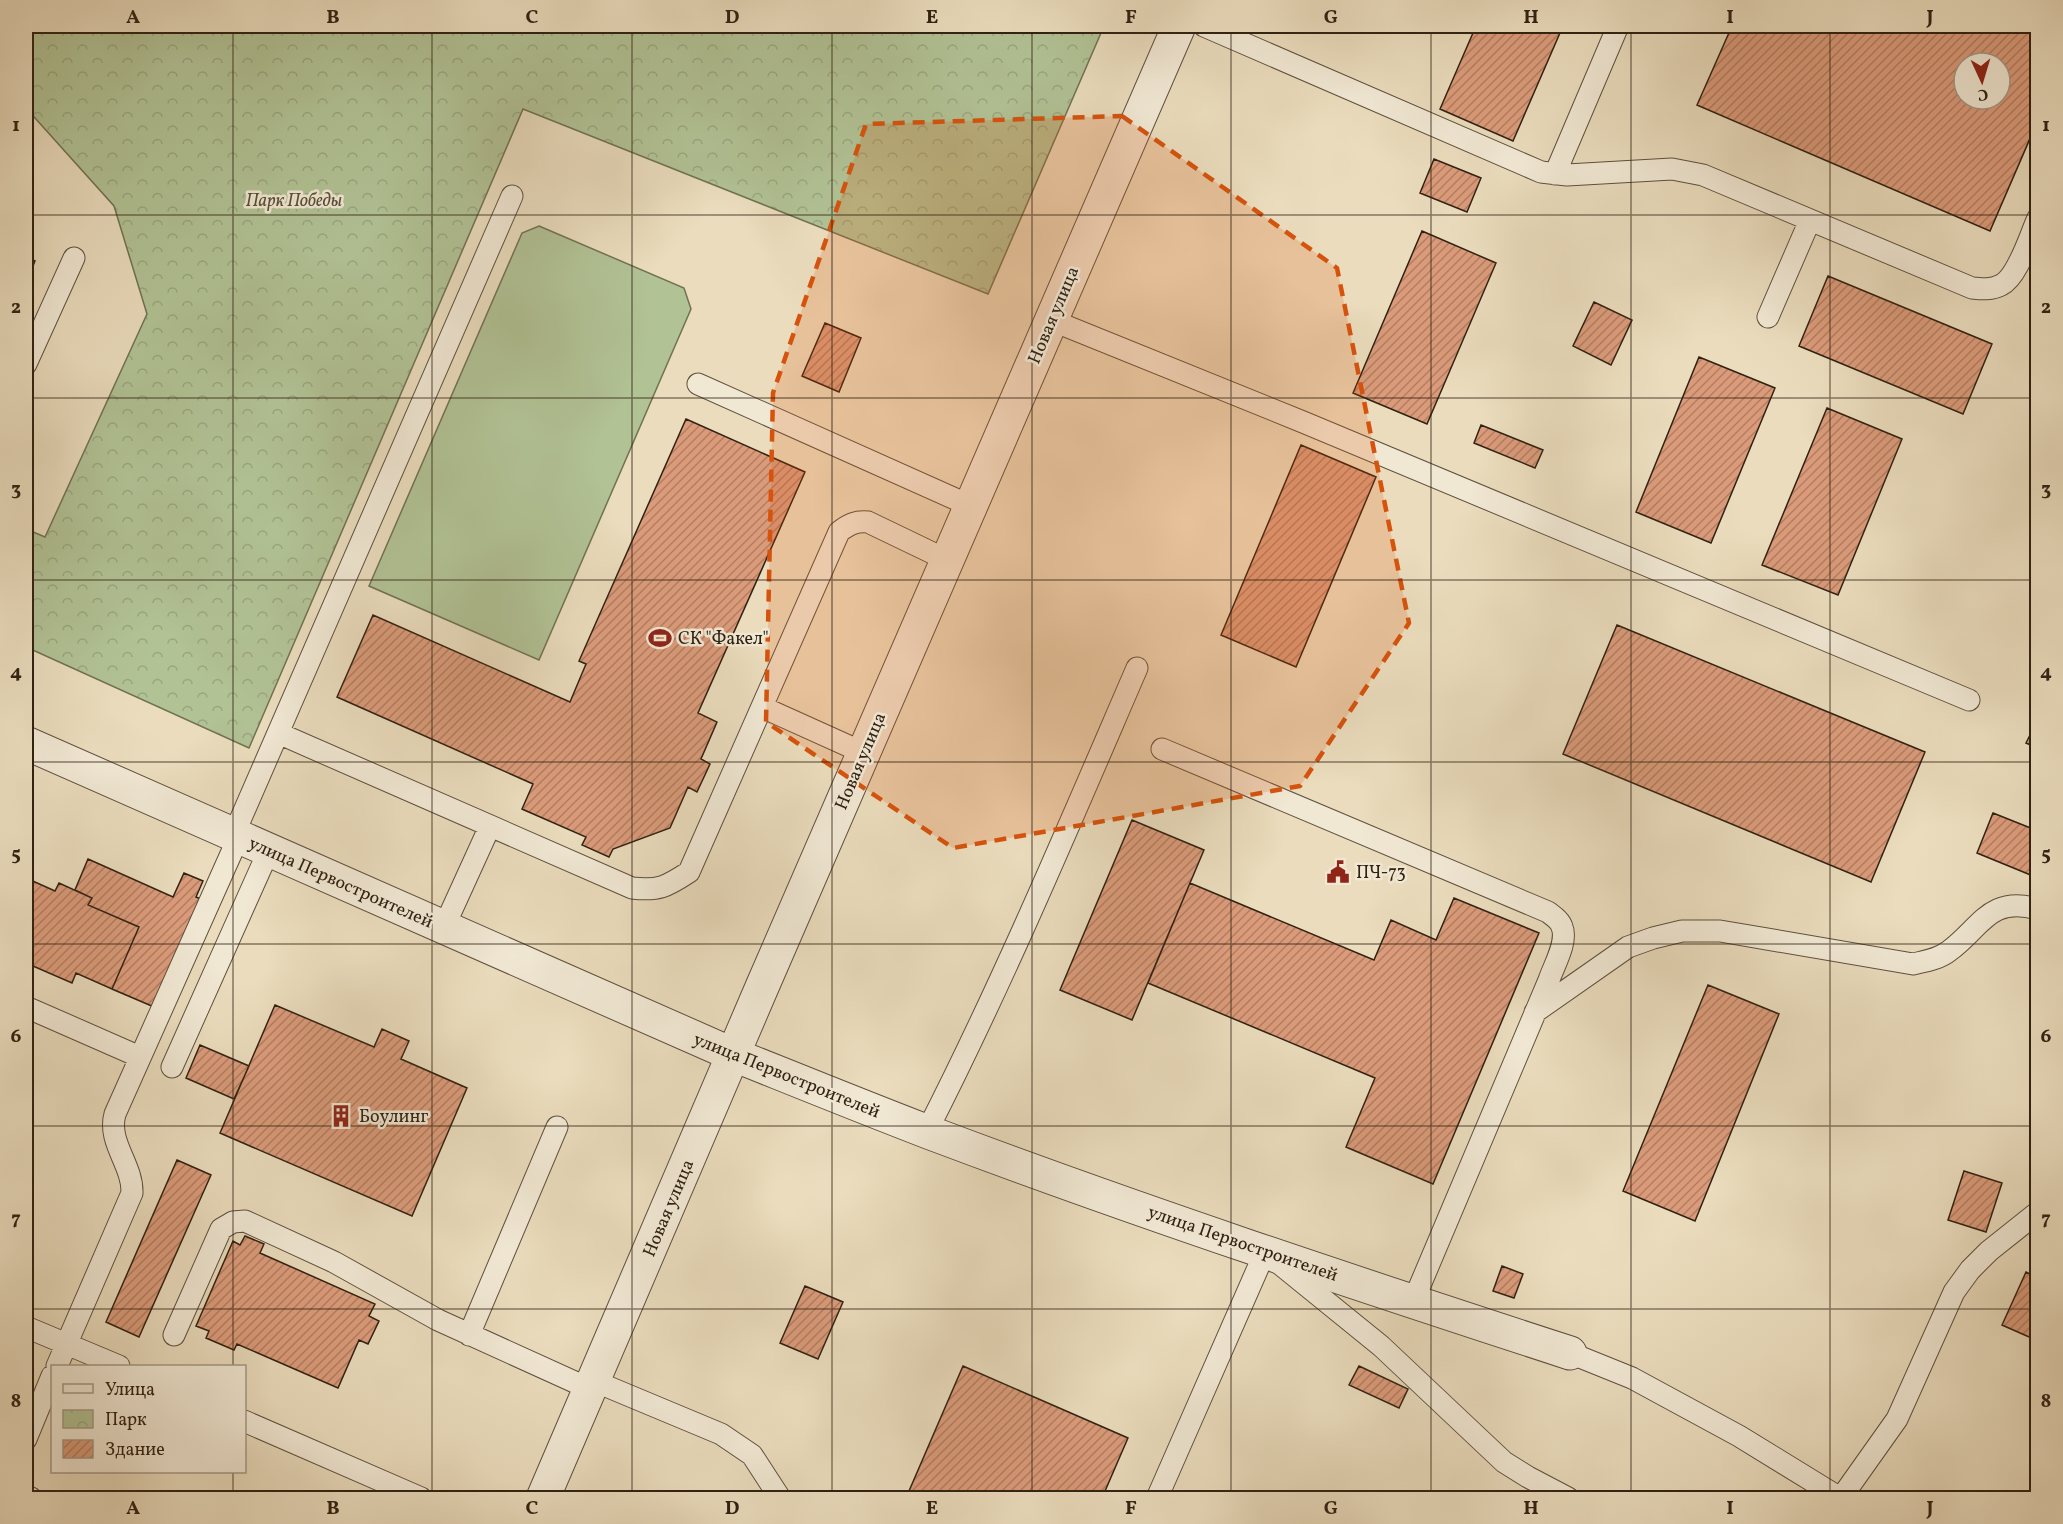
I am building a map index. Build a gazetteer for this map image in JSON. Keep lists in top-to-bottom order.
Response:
{
  "streets": {
    "street": ["Новая улица", "улица Первостроителей"]
  },
  "crossings": [
    ["Новая улица", "улица Первостроителей"]
  ],
  "parks": ["Парк Победы"],
  "places": {
    "sports": ["СК \"Факел\""],
    "public building": ["ПЧ-73"],
    "building": ["Боулинг"]
  },
  "legend": ["Улица", "Парк", "Здание"],
  "north": "bottom",
  "grid": {
    "columns": [
      "A",
      "B",
      "C",
      "D",
      "E",
      "F",
      "G",
      "H",
      "I",
      "J"
    ],
    "rows": [
      "1",
      "2",
      "3",
      "4",
      "5",
      "6",
      "7",
      "8"
    ]
  }
}
